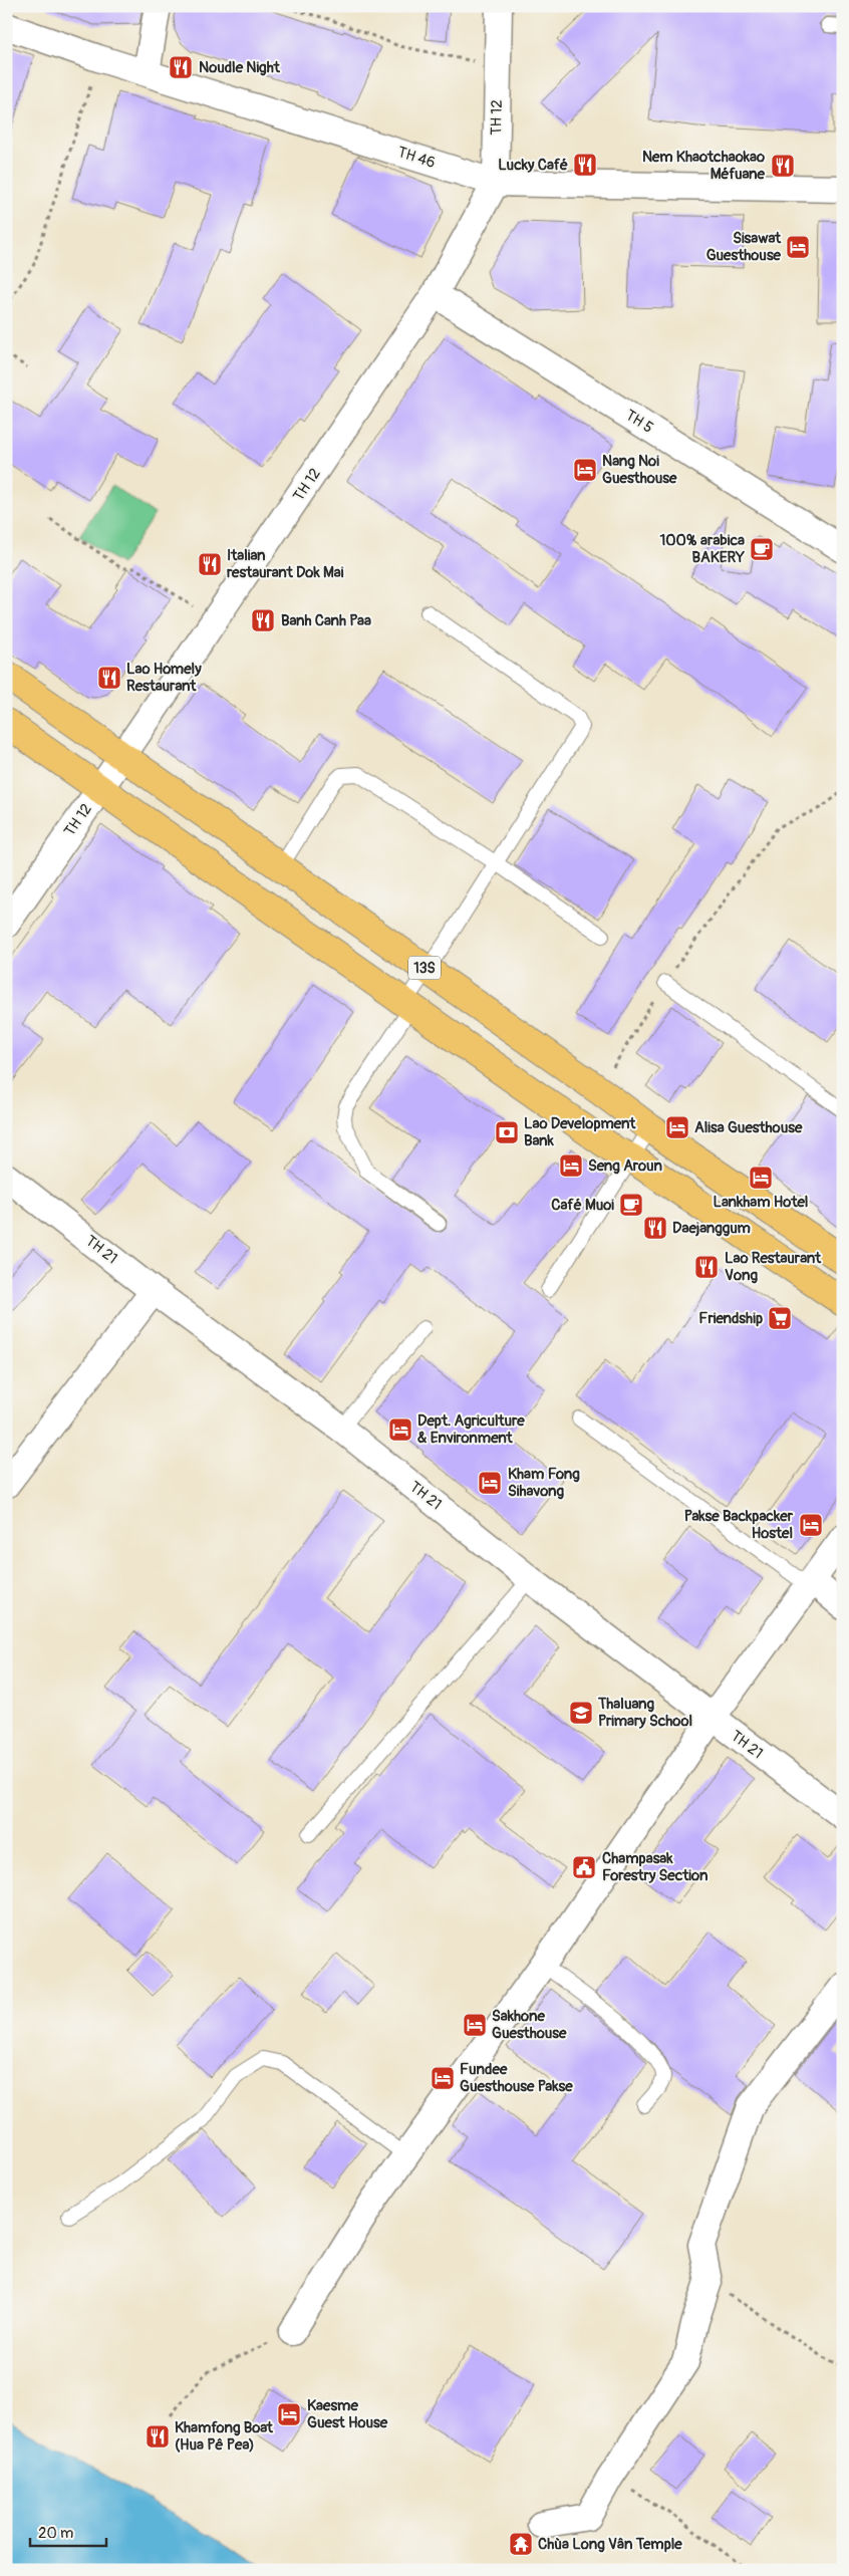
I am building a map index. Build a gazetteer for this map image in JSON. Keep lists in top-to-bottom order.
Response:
{
  "streets": {
    "highway": ["13S"],
    "street": [
      "TH 12",
      "TH 46",
      "TH 5",
      "TH 21"
    ]
  },
  "crossings": [
    ["TH 12", "TH 46"],
    ["TH 12", "TH 5"],
    ["TH 12", "13S"]
  ],
  "places": {
    "restaurant": [
      "Noudle Night",
      "Lucky Café",
      "Nem Khaotchaokao Méfuane",
      "Italian restaurant Dok Mai",
      "Banh Canh Paa",
      "Lao Homely Restaurant",
      "Daejanggum",
      "Lao Restaurant Vong",
      "Khamfong Boat (Hua Pê Pea)"
    ],
    "hotel": [
      "Sisawat Guesthouse",
      "Nang Noi Guesthouse",
      "Alisa Guesthouse",
      "Seng Aroun",
      "Lankham Hotel",
      "Dept. Agriculture & Environment",
      "Kham Fong Sihavong",
      "Pakse Backpacker Hostel",
      "Sakhone Guesthouse",
      "Fundee Guesthouse Pakse",
      "Kaesme Guest House"
    ],
    "cafe": ["100% arabica BAKERY", "Café Muoi"],
    "bank": ["Lao Development Bank"],
    "supermarket": ["Friendship"],
    "school or university": ["Thaluang Primary School"],
    "public building": ["Champasak Forestry Section"],
    "temple": ["Chùa Long Vân Temple"]
  },
  "scale_bar": "20 m"
}
